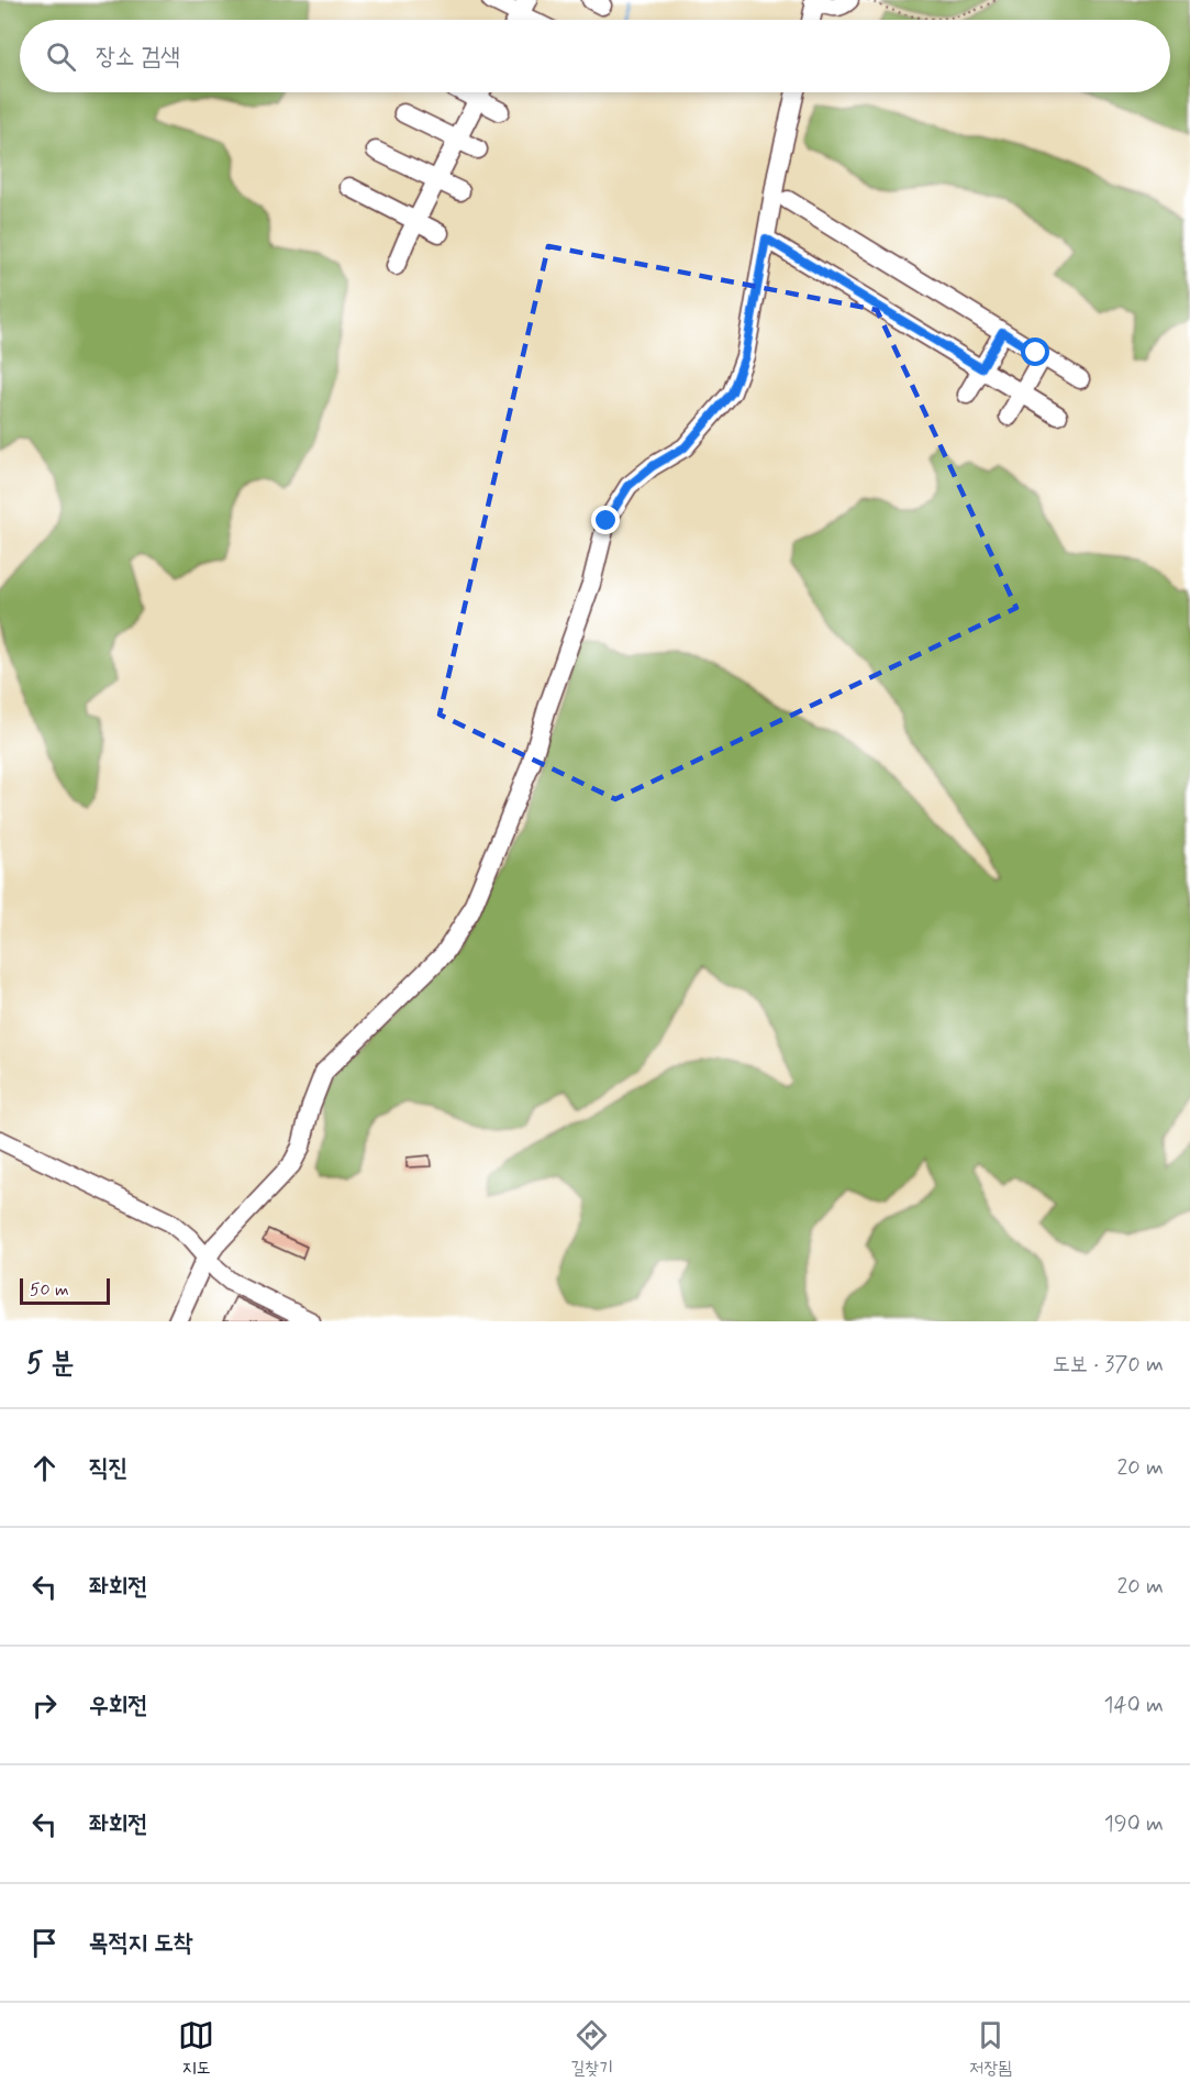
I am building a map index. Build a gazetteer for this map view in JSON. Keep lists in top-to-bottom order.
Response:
{
  "scale_bar": "50 m",
  "page": {
    "search": "장소 검색",
    "scale": "50 m",
    "heading": ["5 분", "도보 · 370 m"],
    "list": [
      ["직진", "20 m"],
      ["좌회전", "20 m"],
      ["우회전", "140 m"],
      ["좌회전", "190 m"],
      "목적지 도착"
    ],
    "nav": ["지도", "길찾기", "저장됨"]
  }
}
